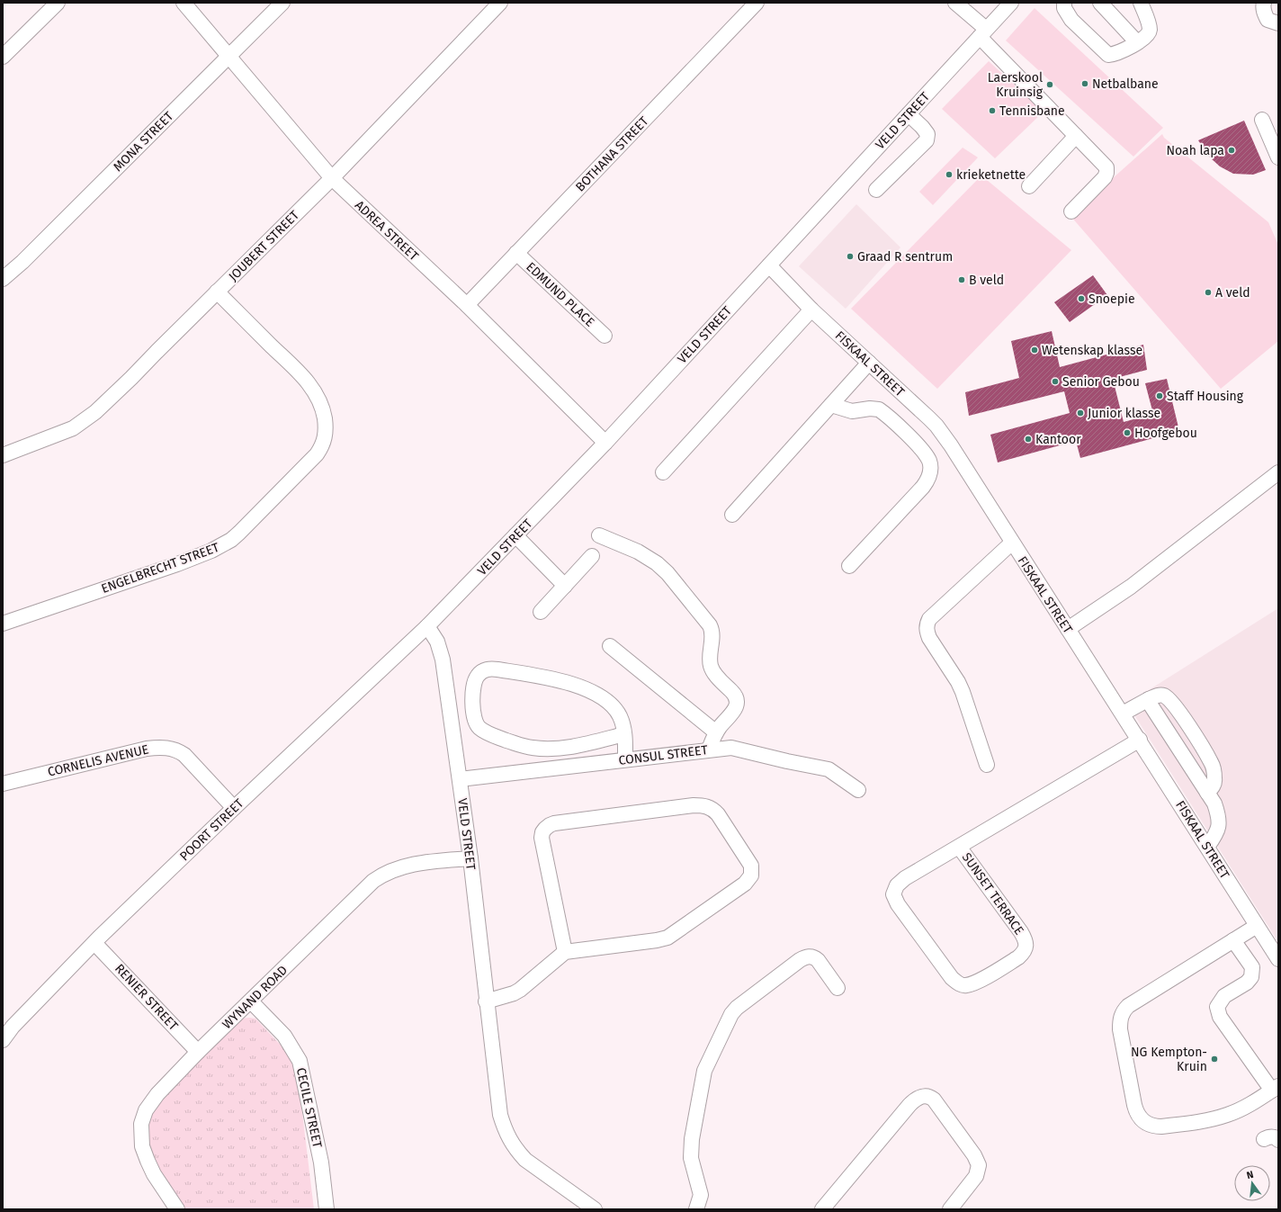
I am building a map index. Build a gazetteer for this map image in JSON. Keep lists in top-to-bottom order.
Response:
{
  "streets": {
    "street": [
      "VELD STREET",
      "MONA STREET",
      "BOTHANA STREET",
      "ADREA STREET",
      "JOUBERT STREET",
      "EDMUND PLACE",
      "FISKAAL STREET",
      "ENGELBRECHT STREET",
      "CONSUL STREET",
      "CORNELIS AVENUE",
      "POORT STREET",
      "SUNSET TERRACE",
      "RENIER STREET",
      "WYNAND ROAD",
      "CECILE STREET"
    ]
  },
  "crossings": [
    ["VELD STREET", "ADREA STREET"],
    ["VELD STREET", "FISKAAL STREET"],
    ["VELD STREET", "CONSUL STREET"],
    ["VELD STREET", "POORT STREET"],
    ["VELD STREET", "WYNAND ROAD"],
    ["MONA STREET", "ADREA STREET"],
    ["BOTHANA STREET", "ADREA STREET"],
    ["BOTHANA STREET", "EDMUND PLACE"],
    ["ADREA STREET", "JOUBERT STREET"],
    ["JOUBERT STREET", "ENGELBRECHT STREET"],
    ["FISKAAL STREET", "SUNSET TERRACE"],
    ["CORNELIS AVENUE", "POORT STREET"],
    ["POORT STREET", "RENIER STREET"],
    ["RENIER STREET", "WYNAND ROAD"],
    ["WYNAND ROAD", "CECILE STREET"]
  ],
  "places": [
    "Netbalbane",
    "Laerskool Kruinsig",
    "Tennisbane",
    "Noah lapa",
    "krieketnette",
    "Graad R sentrum",
    "B veld",
    "A veld",
    "Snoepie",
    "Wetenskap klasse",
    "Senior Gebou",
    "Staff Housing",
    "Junior klasse",
    "Hoofgebou",
    "Kantoor",
    "NG Kempton- Kruin"
  ],
  "north": "top"
}
